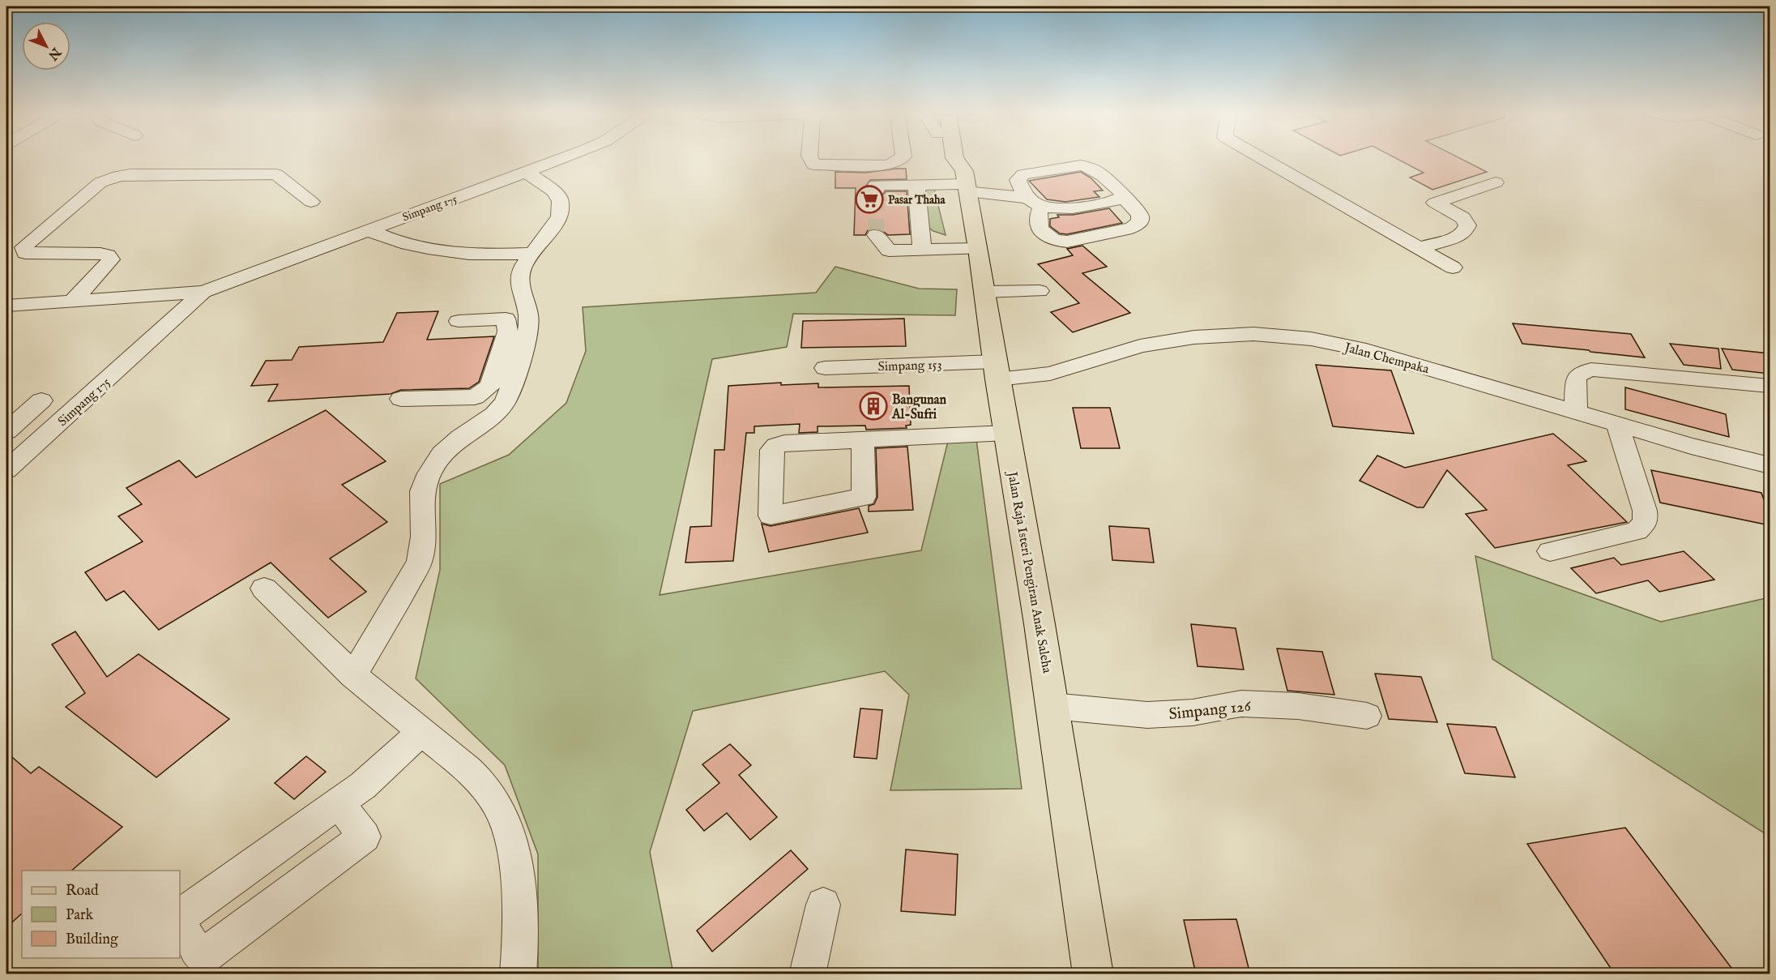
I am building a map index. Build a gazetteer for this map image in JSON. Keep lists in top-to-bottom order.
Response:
{
  "streets": {
    "main road": ["Jalan Raja Isteri Pengiran Anak Saleha"],
    "street": [
      "Simpang 175",
      "Jalan Chempaka",
      "Simpang 153",
      "Simpang 126"
    ]
  },
  "crossings": [
    ["Jalan Chempaka", "Simpang 153"],
    ["Jalan Chempaka", "Jalan Raja Isteri Pengiran Anak Saleha"],
    ["Simpang 153", "Jalan Raja Isteri Pengiran Anak Saleha"],
    ["Jalan Raja Isteri Pengiran Anak Saleha", "Simpang 126"]
  ],
  "places": {
    "supermarket": ["Pasar Thaha"],
    "building": ["Bangunan Al-Sufri"]
  },
  "legend": ["Road", "Park", "Building"],
  "north": "bottom right"
}
